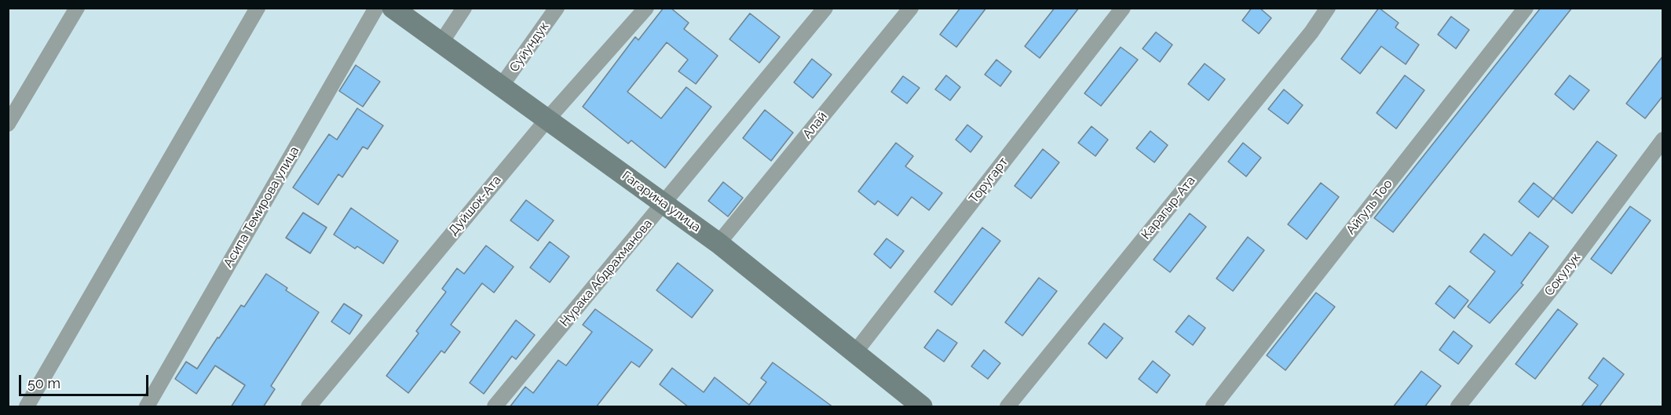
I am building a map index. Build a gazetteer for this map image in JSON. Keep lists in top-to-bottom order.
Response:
{
  "streets": {
    "main road": ["Гагарина улица"],
    "street": [
      "Суйундук",
      "Алай",
      "Торугарт",
      "Дуйшок-Ата",
      "Асипа Темирова улица",
      "Айгуль Тоо",
      "Карагыр-Ата",
      "Нурака Абдрахманова",
      "Сокулук"
    ]
  },
  "crossings": [
    ["Суйундук", "Гагарина улица"],
    ["Алай", "Гагарина улица"],
    ["Торугарт", "Гагарина улица"],
    ["Гагарина улица", "Дуйшок-Ата"],
    ["Гагарина улица", "Нурака Абдрахманова"]
  ],
  "scale_bar": "50 m"
}
